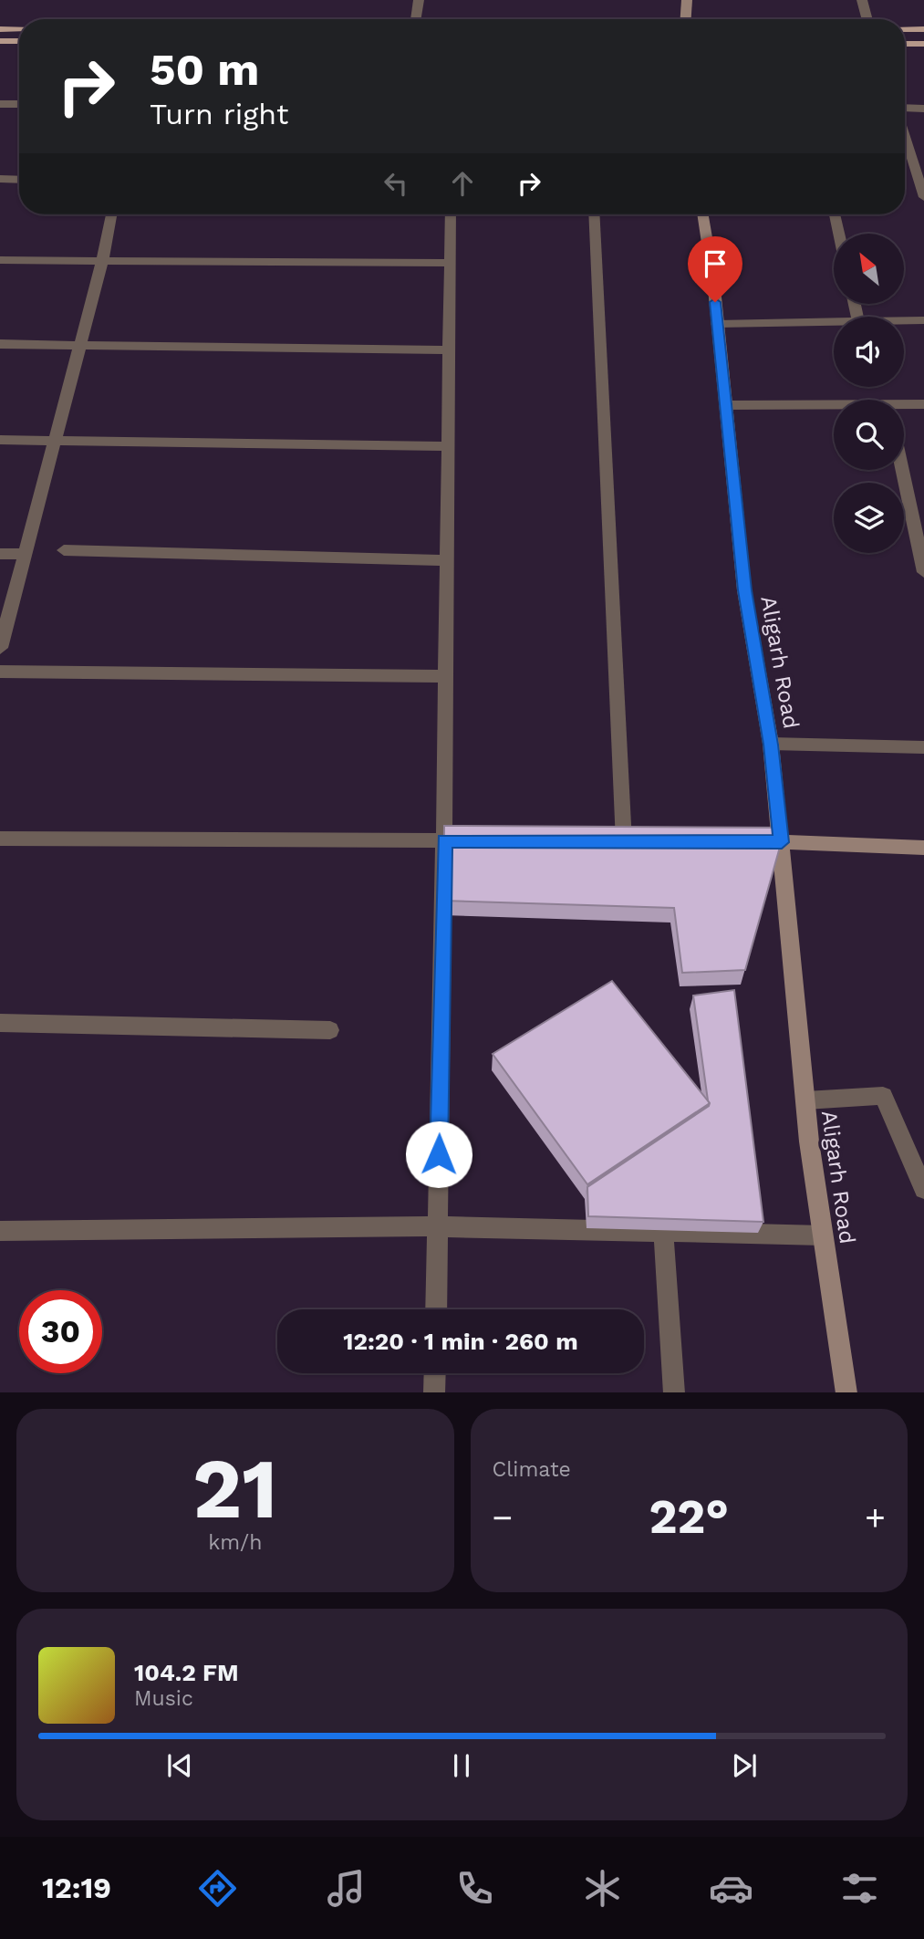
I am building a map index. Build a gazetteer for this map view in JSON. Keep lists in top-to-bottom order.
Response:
{
  "streets": {
    "main road": ["Aligarh Road"]
  },
  "north": "top left",
  "page": {
    "turn": ["50 m", "Turn right"],
    "limit": "30",
    "trip": "12:20 · 1 min · 260 m",
    "tile": [
      ["21", "km/h"],
      "Climate"
    ],
    "heat": ["−", "22°", "+"],
    "song": ["104.2 FM", "Music"],
    "tabs": "12:19"
  }
}
